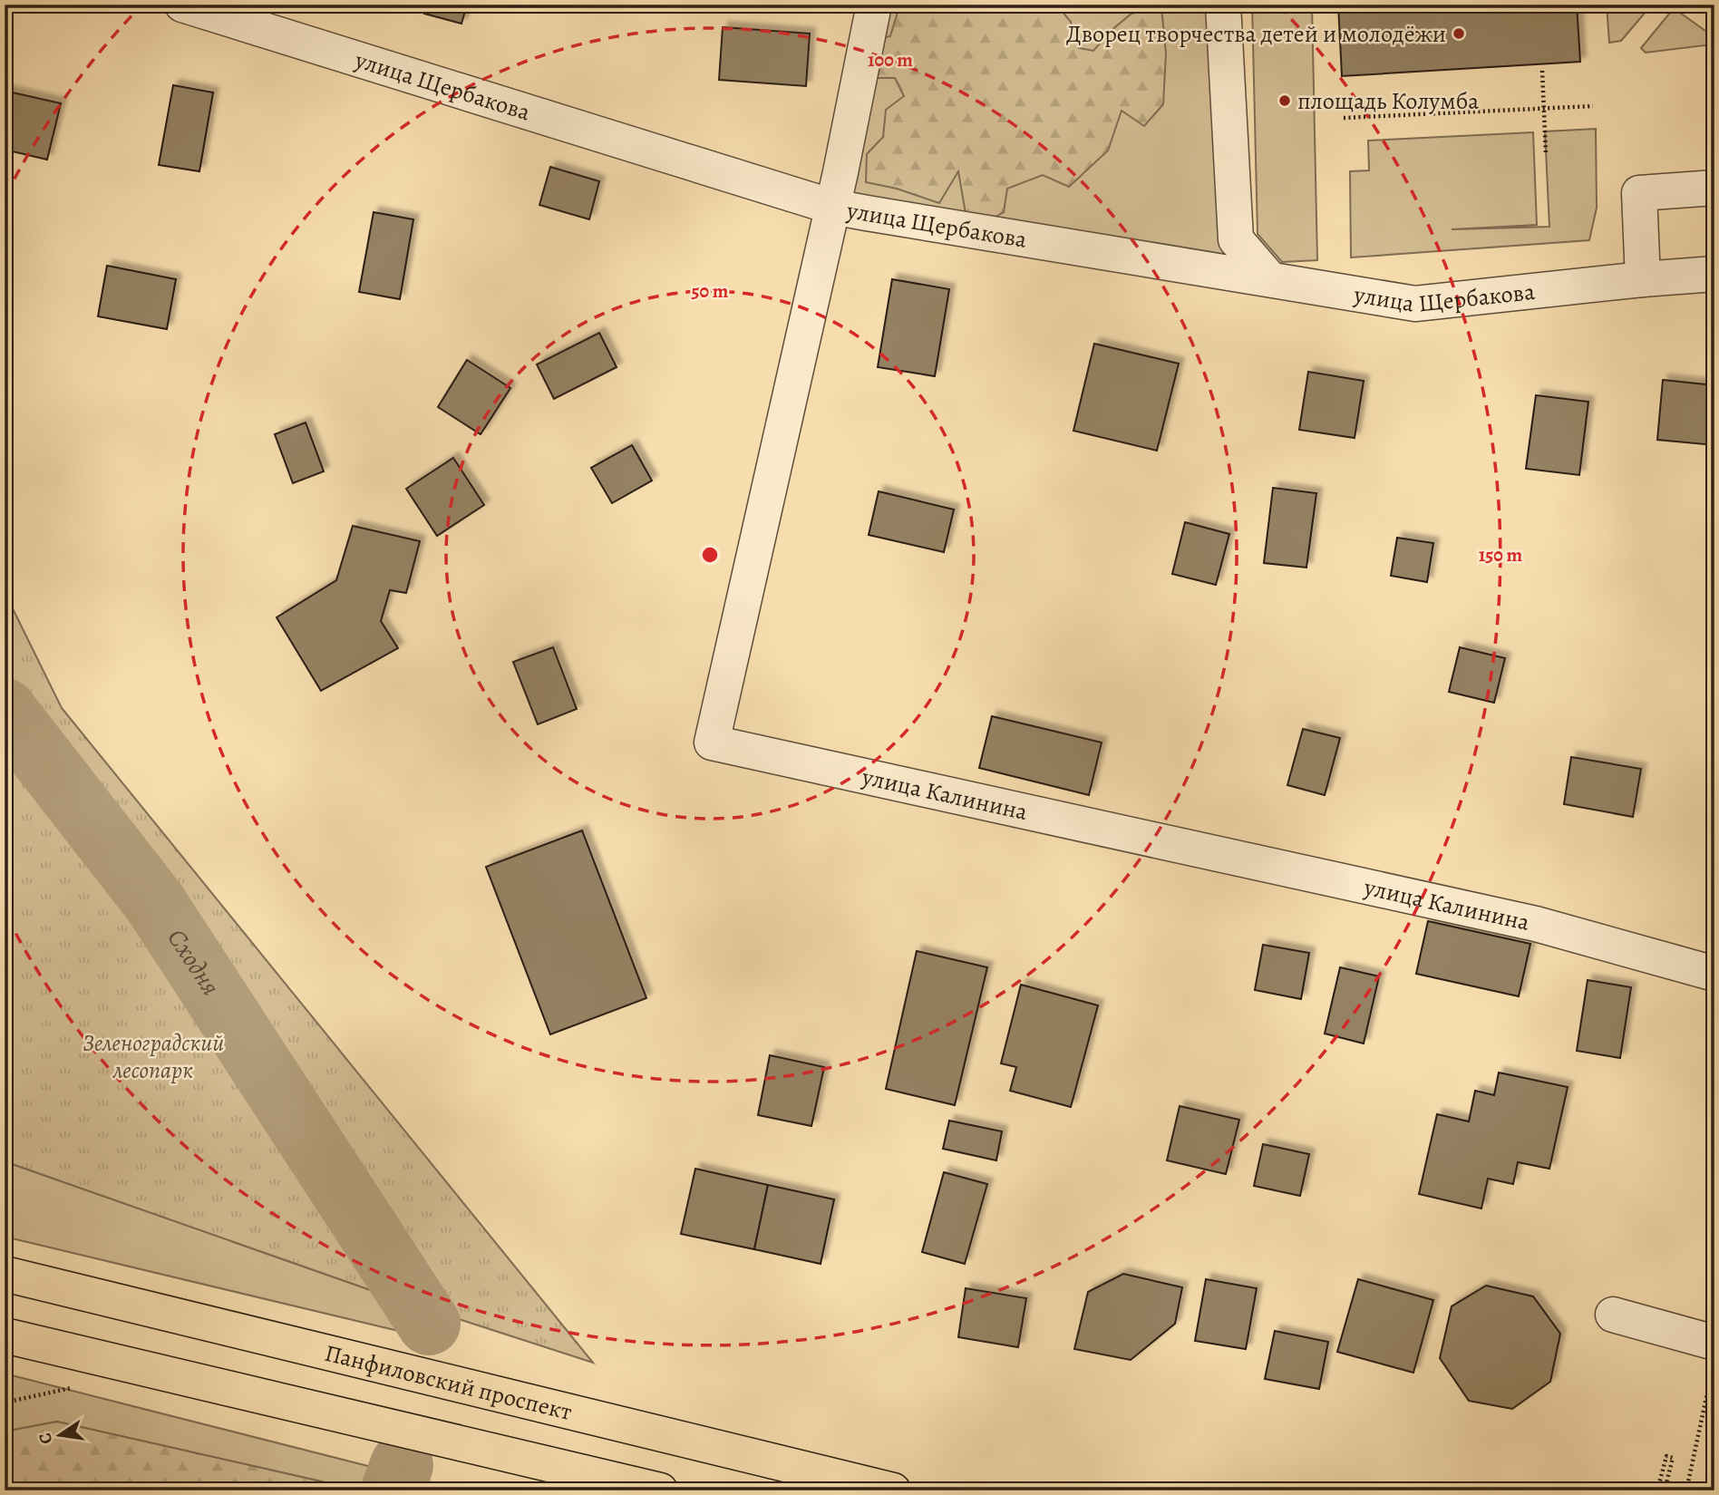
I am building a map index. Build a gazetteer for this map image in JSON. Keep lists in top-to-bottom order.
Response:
{
  "streets": {
    "main road": ["Панфиловский проспект"],
    "street": ["улица Щербакова", "улица Калинина"]
  },
  "crossings": [
    ["улица Щербакова", "улица Калинина"]
  ],
  "water": ["Сходня"],
  "parks": ["Зеленоградский лесопарк"],
  "places": ["Дворец творчества детей и молодёжи", "площадь Колумба"],
  "north": "left",
  "rings": ["100 m", "50 m", "150 m"]
}
